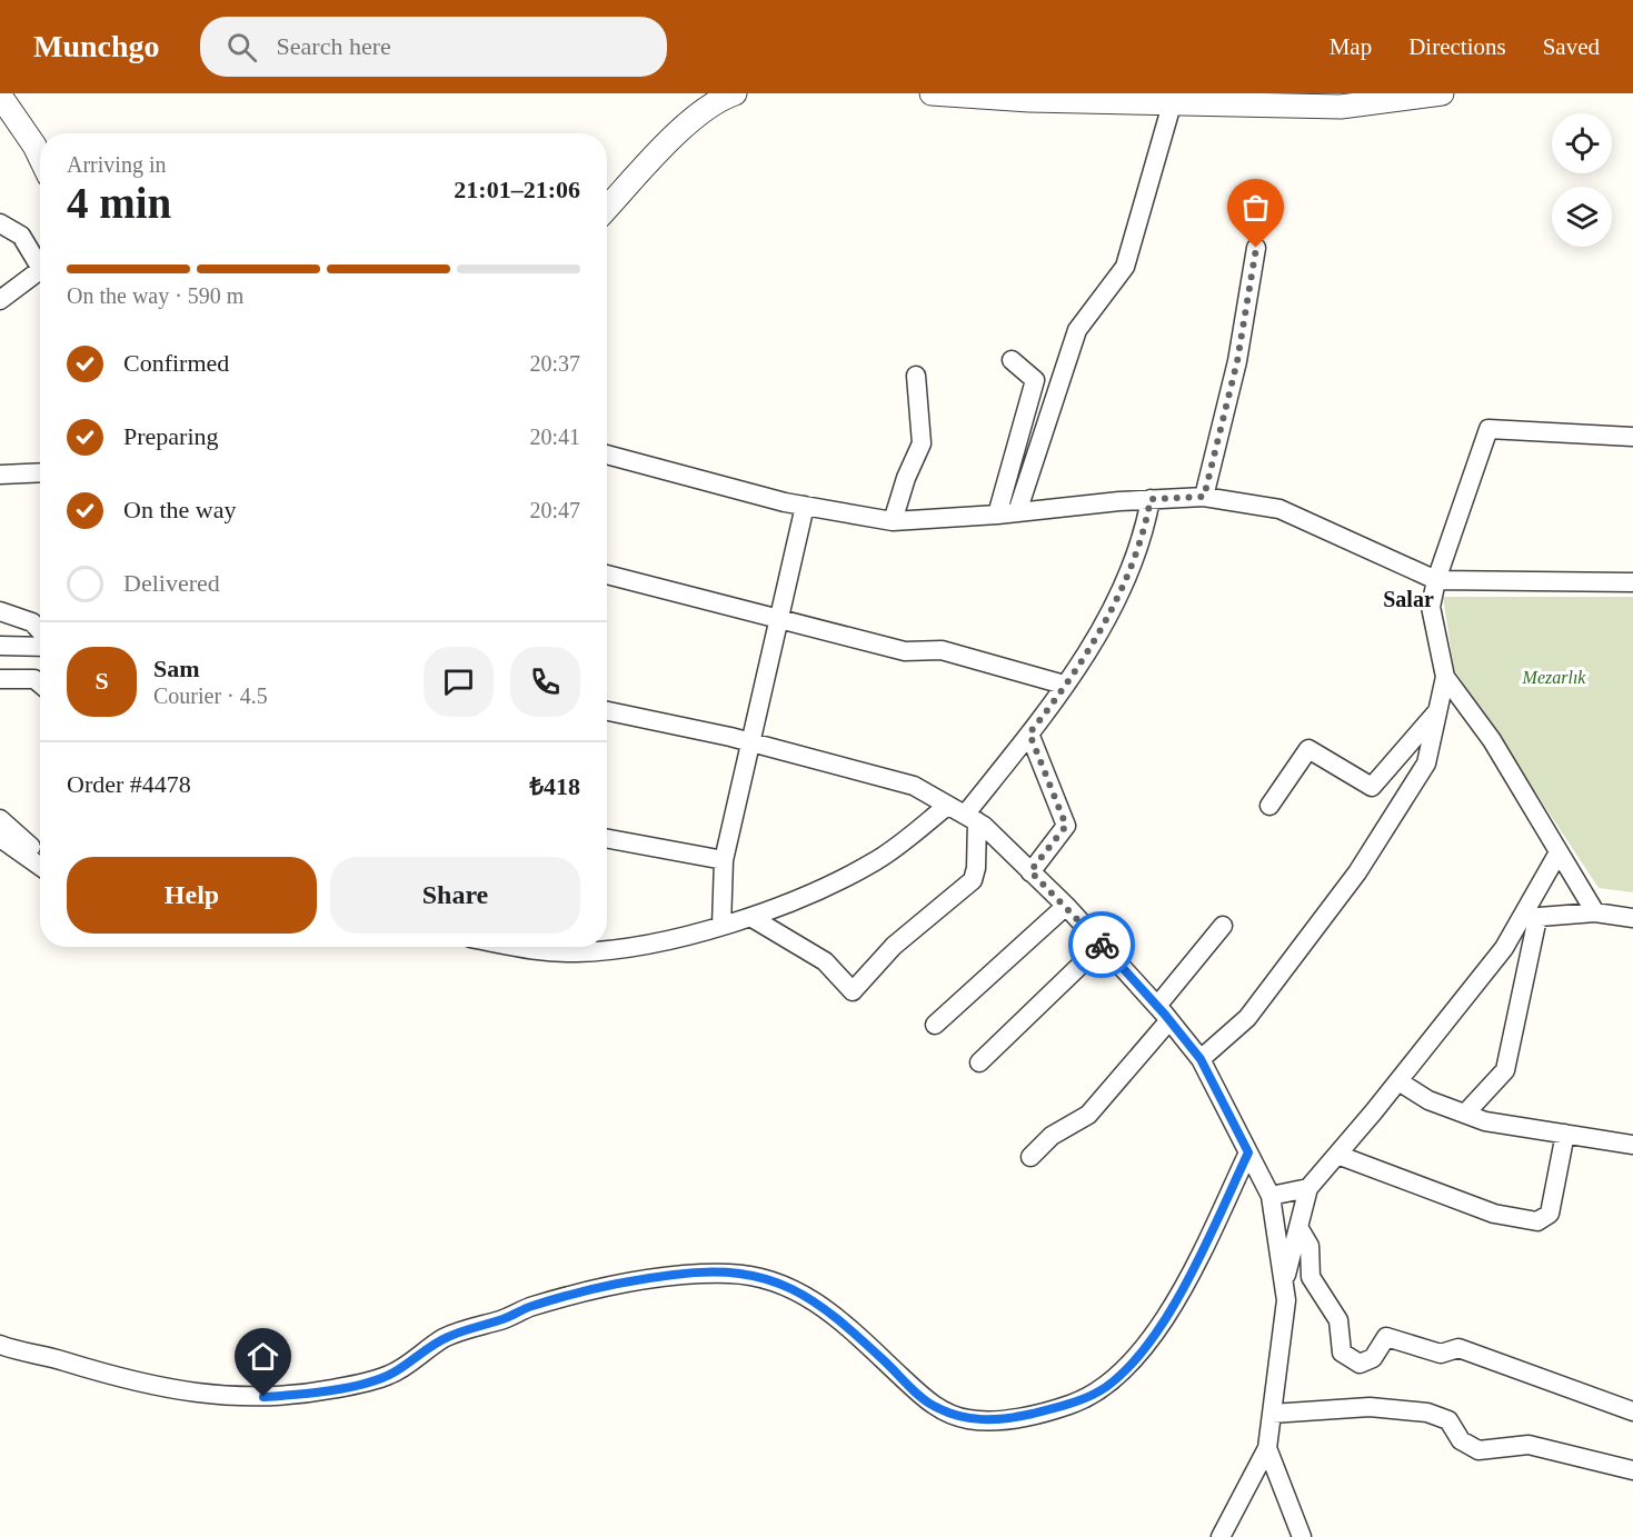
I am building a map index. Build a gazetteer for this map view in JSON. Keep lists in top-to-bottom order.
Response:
{
  "districts": ["Salar"],
  "parks": ["Mezarlık"],
  "page": {
    "header": "Munchgo",
    "search": "Search here",
    "nav": ["Map", "Directions", "Saved"],
    "heading": ["4 min", "Arriving in", "21:01–21:06"],
    "panel": [
      "Sam",
      "Courier · 4.5",
      "Order #4478",
      "₺418"
    ],
    "bar": "On the way · 590 m",
    "list": [
      ["Confirmed", "20:37"],
      ["Preparing", "20:41"],
      ["On the way", "20:47"],
      "Delivered"
    ],
    "round": "S",
    "buttons": ["Help", "Share"]
  }
}
